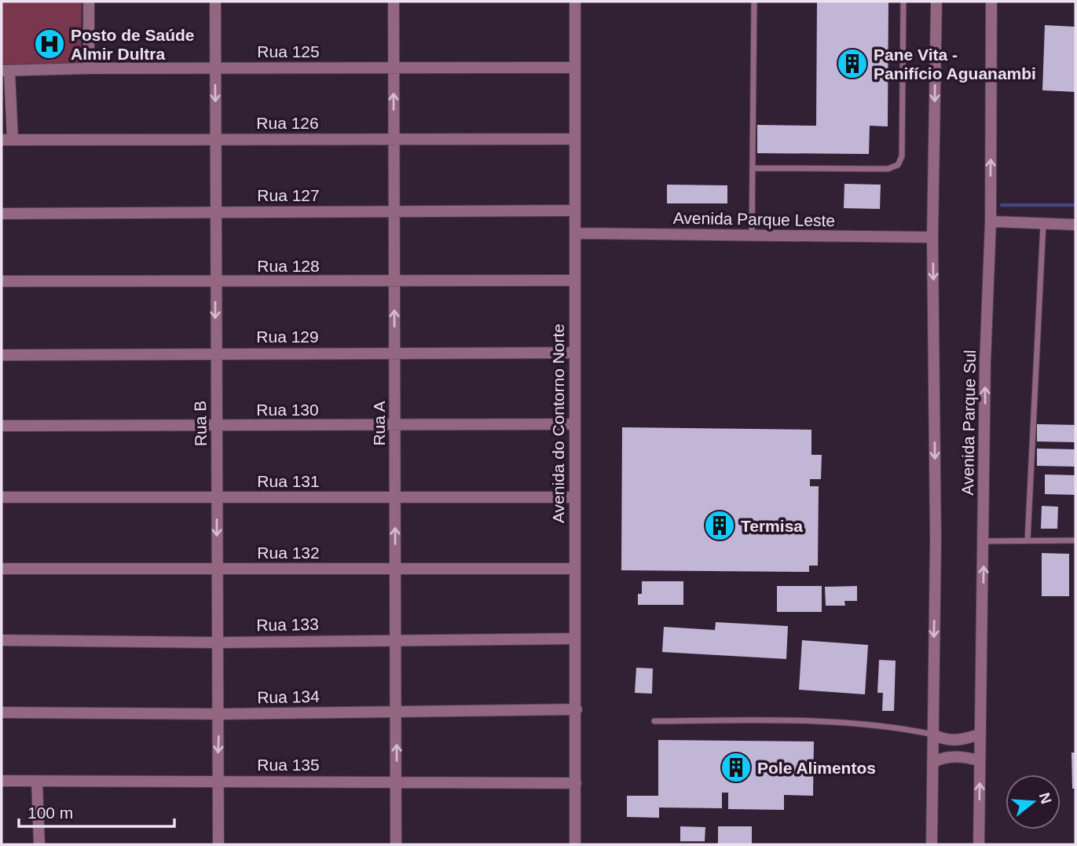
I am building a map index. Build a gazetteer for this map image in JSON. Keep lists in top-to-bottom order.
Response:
{
  "streets": {
    "street": [
      "Rua 125",
      "Rua 126",
      "Rua 127",
      "Avenida Parque Leste",
      "Rua 128",
      "Rua 129",
      "Rua 130",
      "Avenida Parque Sul",
      "Rua B",
      "Rua A",
      "Avenida do Contorno Norte",
      "Rua 131",
      "Rua 132",
      "Rua 133",
      "Rua 134",
      "Rua 135"
    ]
  },
  "crossings": [
    ["Rua 125", "Rua B"],
    ["Rua 125", "Rua A"],
    ["Rua 125", "Avenida do Contorno Norte"],
    ["Rua 126", "Rua B"],
    ["Rua 126", "Rua A"],
    ["Rua 126", "Avenida do Contorno Norte"],
    ["Rua 127", "Rua B"],
    ["Rua 127", "Rua A"],
    ["Rua 127", "Avenida do Contorno Norte"],
    ["Avenida Parque Leste", "Avenida Parque Sul"],
    ["Avenida Parque Leste", "Avenida do Contorno Norte"],
    ["Rua 128", "Rua B"],
    ["Rua 128", "Rua A"],
    ["Rua 128", "Avenida do Contorno Norte"],
    ["Rua 129", "Rua B"],
    ["Rua 129", "Rua A"],
    ["Rua 129", "Avenida do Contorno Norte"],
    ["Rua 130", "Rua B"],
    ["Rua 130", "Rua A"],
    ["Rua 130", "Avenida do Contorno Norte"],
    ["Rua B", "Rua 131"],
    ["Rua B", "Rua 132"],
    ["Rua B", "Rua 133"],
    ["Rua B", "Rua 134"],
    ["Rua B", "Rua 135"],
    ["Rua A", "Rua 131"],
    ["Rua A", "Rua 132"],
    ["Rua A", "Rua 133"],
    ["Rua A", "Rua 134"],
    ["Rua A", "Rua 135"],
    ["Avenida do Contorno Norte", "Rua 131"],
    ["Avenida do Contorno Norte", "Rua 132"],
    ["Avenida do Contorno Norte", "Rua 133"],
    ["Avenida do Contorno Norte", "Rua 134"],
    ["Avenida do Contorno Norte", "Rua 135"]
  ],
  "places": {
    "hospital": ["Posto de Saúde Almir Dultra"],
    "building": ["Pane Vita - Panifício Aguanambi", "Termisa", "Pole Alimentos"]
  },
  "scale_bar": "100 m",
  "north": "right"
}
